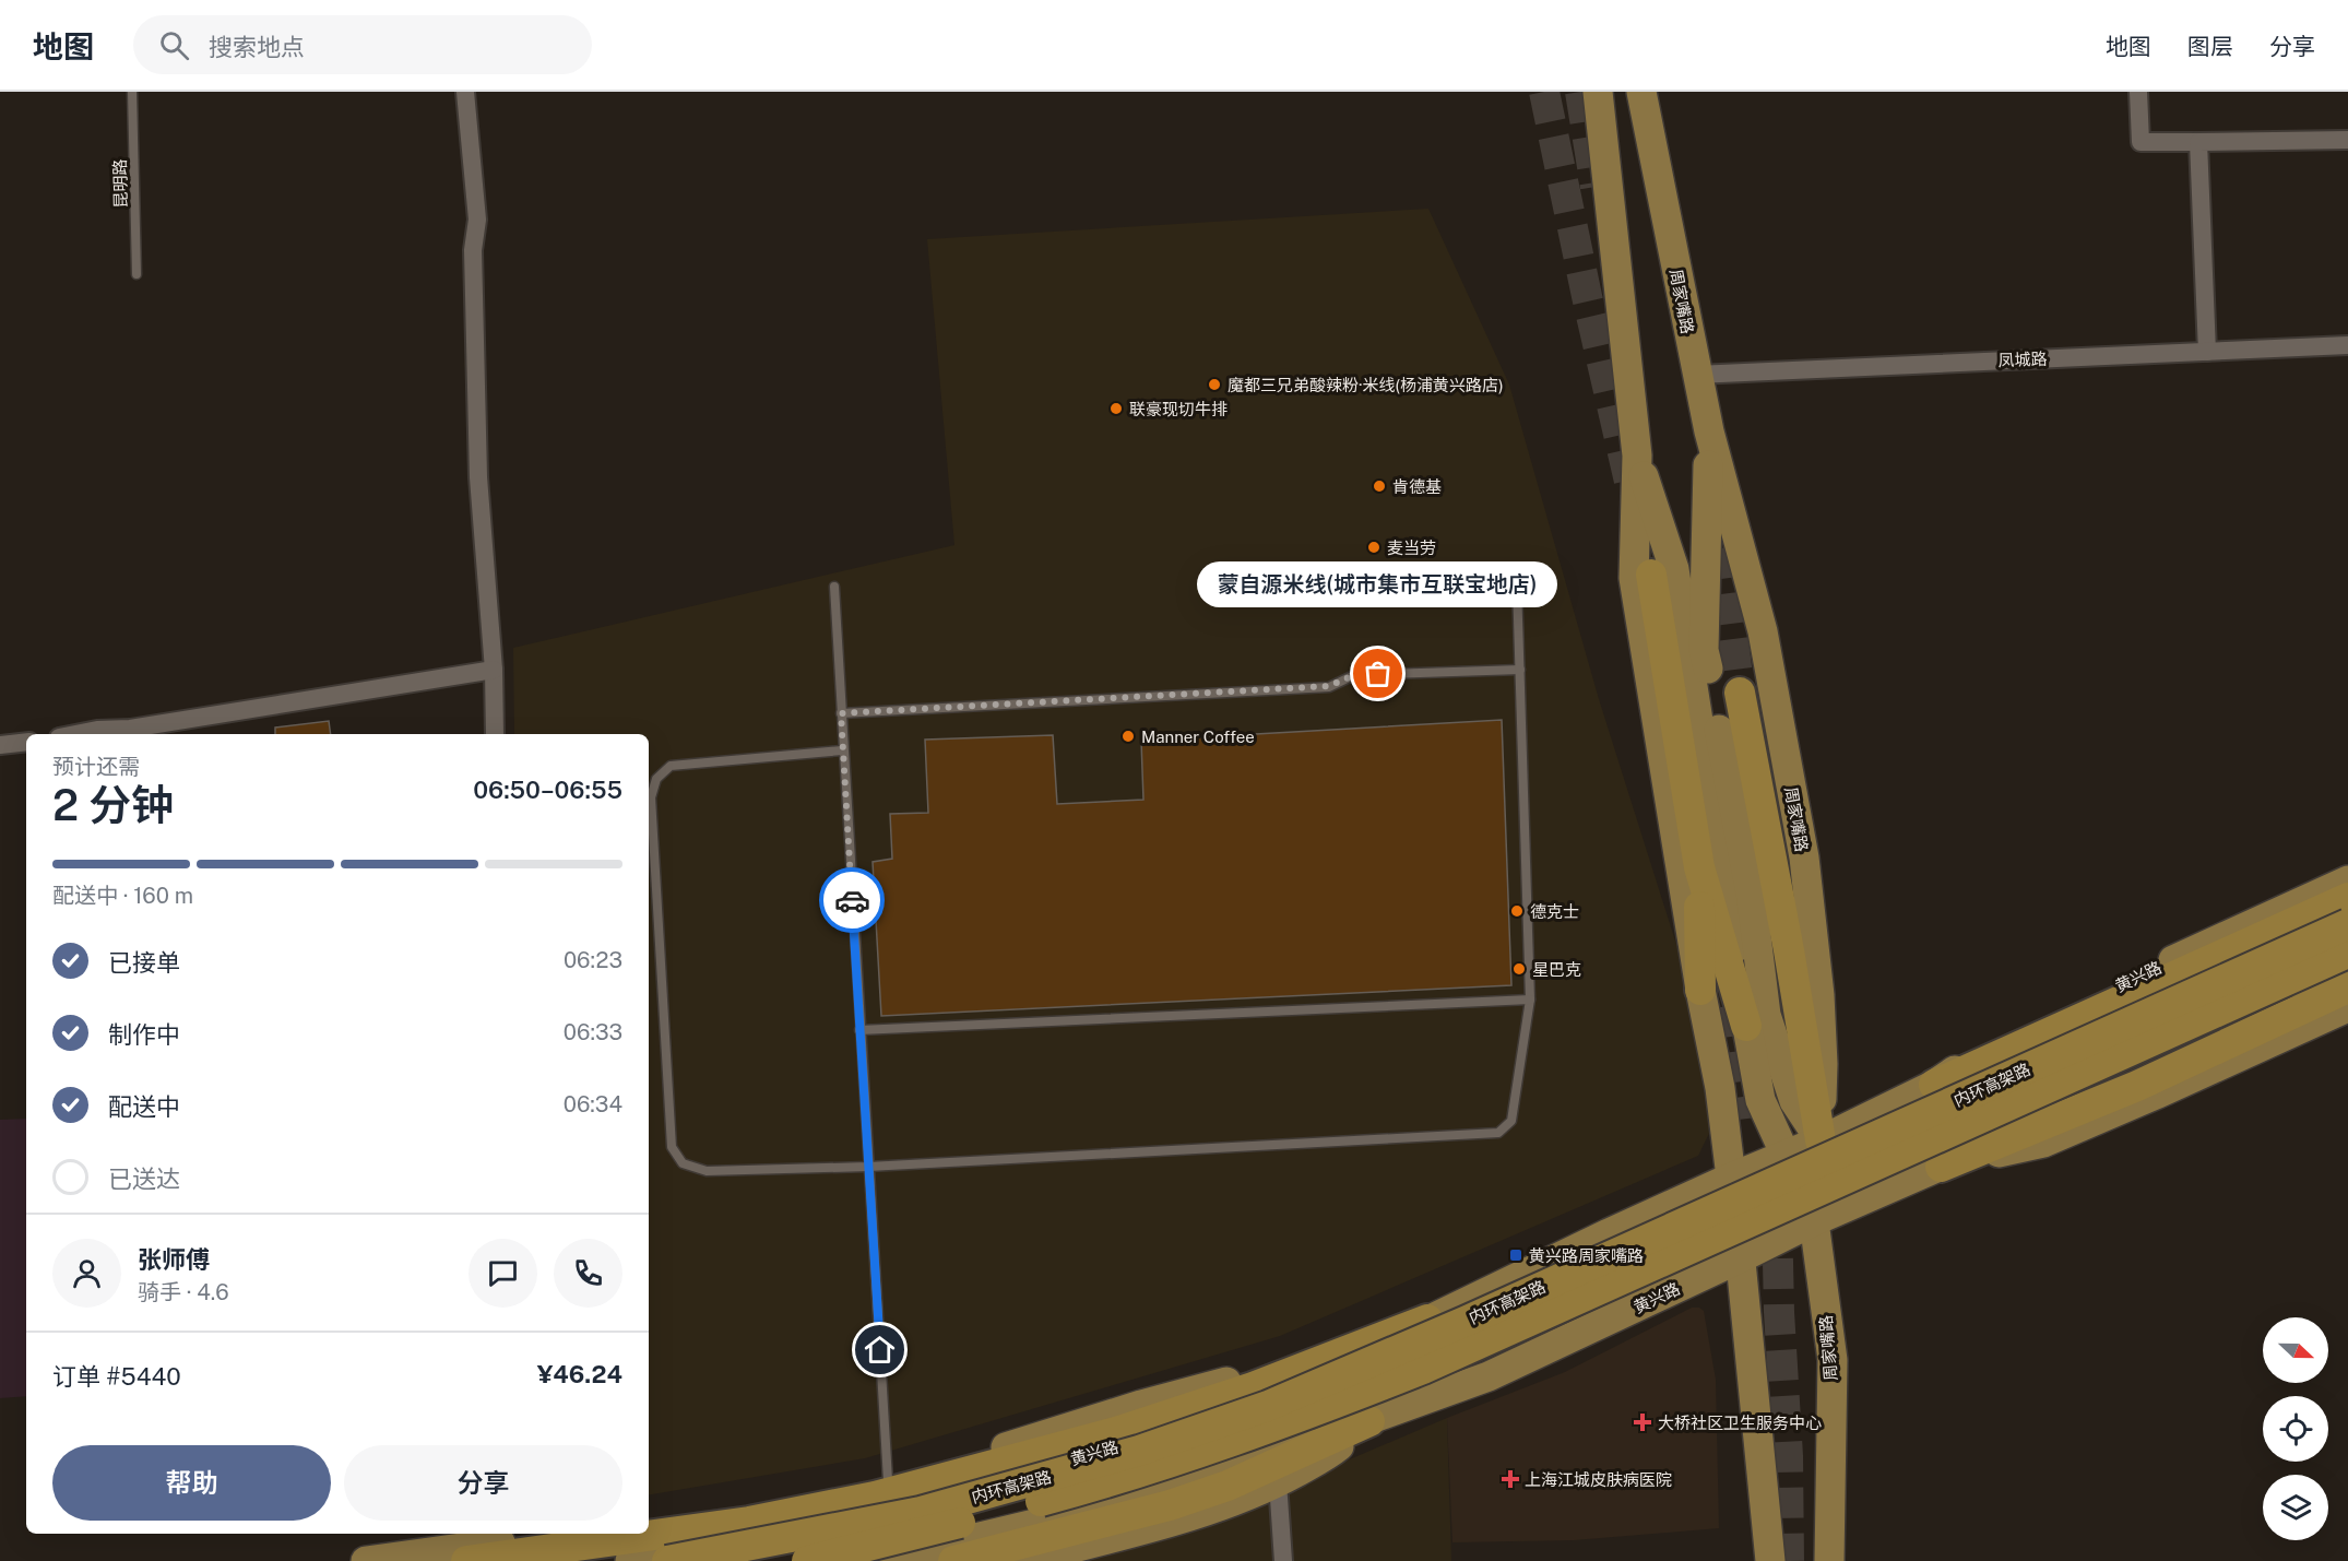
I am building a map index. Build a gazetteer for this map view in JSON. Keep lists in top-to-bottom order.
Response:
{
  "streets": {
    "highway": ["内环高架路"],
    "main road": ["周家嘴路", "黄兴路"],
    "street": ["凤城路"],
    "lane": ["昆明路"]
  },
  "crossings": [
    ["周家嘴路", "凤城路"],
    ["周家嘴路", "黄兴路"]
  ],
  "places": {
    "other": [
      "魔都三兄弟酸辣粉·米线(杨浦黄兴路店)",
      "联豪现切牛排",
      "肯德基",
      "麦当劳",
      "蒙自源米线(城市集市互联宝地店)",
      "Manner Coffee",
      "德克士",
      "星巴克"
    ],
    "transit": ["黄兴路周家嘴路"],
    "health": ["大桥社区卫生服务中心", "上海江城皮肤病医院"]
  },
  "north": "right",
  "page": {
    "header": "地图",
    "search": "搜索地点",
    "nav": ["地图", "图层", "分享"],
    "bubble": "蒙自源米线(城市集市互联宝地店)",
    "heading": ["2 分钟", "预计还需", "06:50–06:55"],
    "panel": [
      "张师傅",
      "骑手 · 4.6",
      "订单 #5440",
      "¥46.24"
    ],
    "bar": "配送中 · 160 m",
    "list": [
      ["已接单", "06:23"],
      ["制作中", "06:33"],
      ["配送中", "06:34"],
      "已送达"
    ],
    "buttons": ["帮助", "分享"]
  }
}
